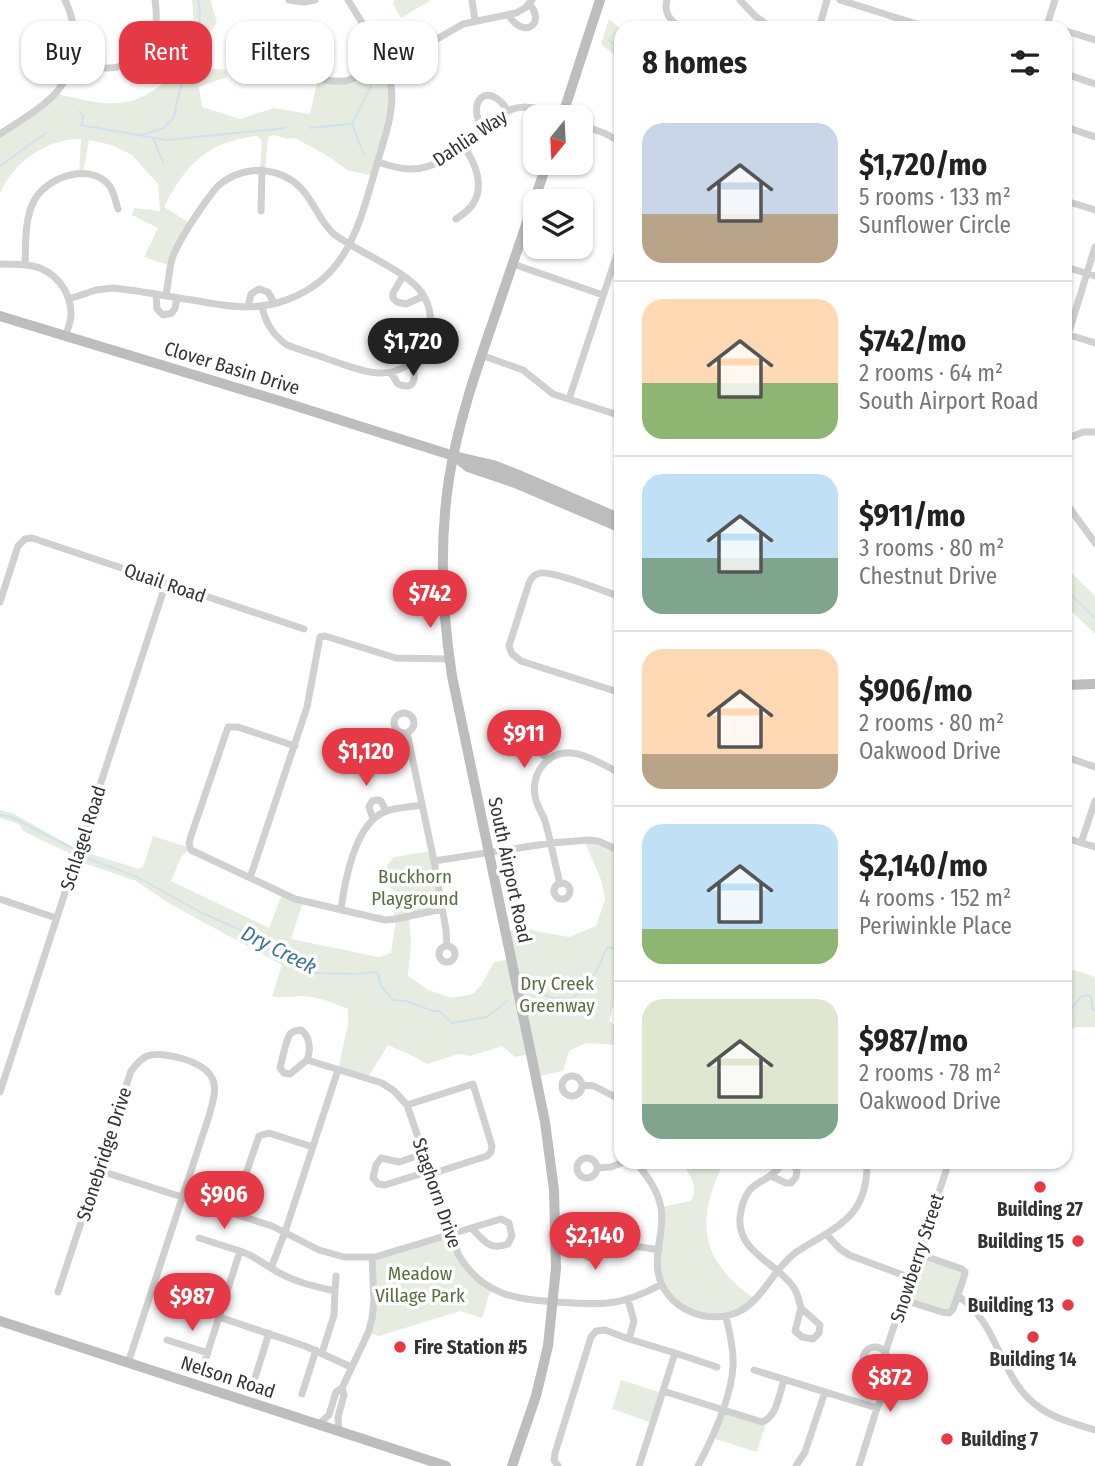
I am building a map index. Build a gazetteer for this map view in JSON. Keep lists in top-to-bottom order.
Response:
{
  "streets": {
    "main road": ["Clover Basin Drive", "South Airport Road", "Nelson Road"],
    "street": [
      "Dahlia Way",
      "Quail Road",
      "Schlagel Road",
      "Stonebridge Drive",
      "Staghorn Drive",
      "Snowberry Street"
    ]
  },
  "crossings": [
    ["Clover Basin Drive", "South Airport Road"],
    ["Quail Road", "Schlagel Road"],
    ["South Airport Road", "Staghorn Drive"],
    ["Stonebridge Drive", "Nelson Road"]
  ],
  "water": ["Dry Creek"],
  "parks": ["Buckhorn Playground", "Dry Creek Greenway", "Meadow Village Park"],
  "places": [
    "Building 27",
    "Building 15",
    "Building 13",
    "Building 14",
    "Fire Station #5",
    "Building 7"
  ],
  "north": "bottom",
  "page": {
    "chip": [
      "Buy",
      "Rent",
      "Filters",
      "New"
    ],
    "heading": "8 homes",
    "list": [
      {
        "name": "$1,720/mo",
        "note": "5 rooms · 133 m² · Sunflower Circle"
      },
      {
        "name": "$742/mo",
        "note": "2 rooms · 64 m² · South Airport Road"
      },
      {
        "name": "$911/mo",
        "note": "3 rooms · 80 m² · Chestnut Drive"
      },
      {
        "name": "$906/mo",
        "note": "2 rooms · 80 m² · Oakwood Drive"
      },
      {
        "name": "$2,140/mo",
        "note": "4 rooms · 152 m² · Periwinkle Place"
      },
      {
        "name": "$987/mo",
        "note": "2 rooms · 78 m² · Oakwood Drive"
      }
    ],
    "price": [
      "$1,720",
      "$742",
      "$911",
      "$1,120",
      "$906",
      "$2,140",
      "$987",
      "$872"
    ]
  }
}
